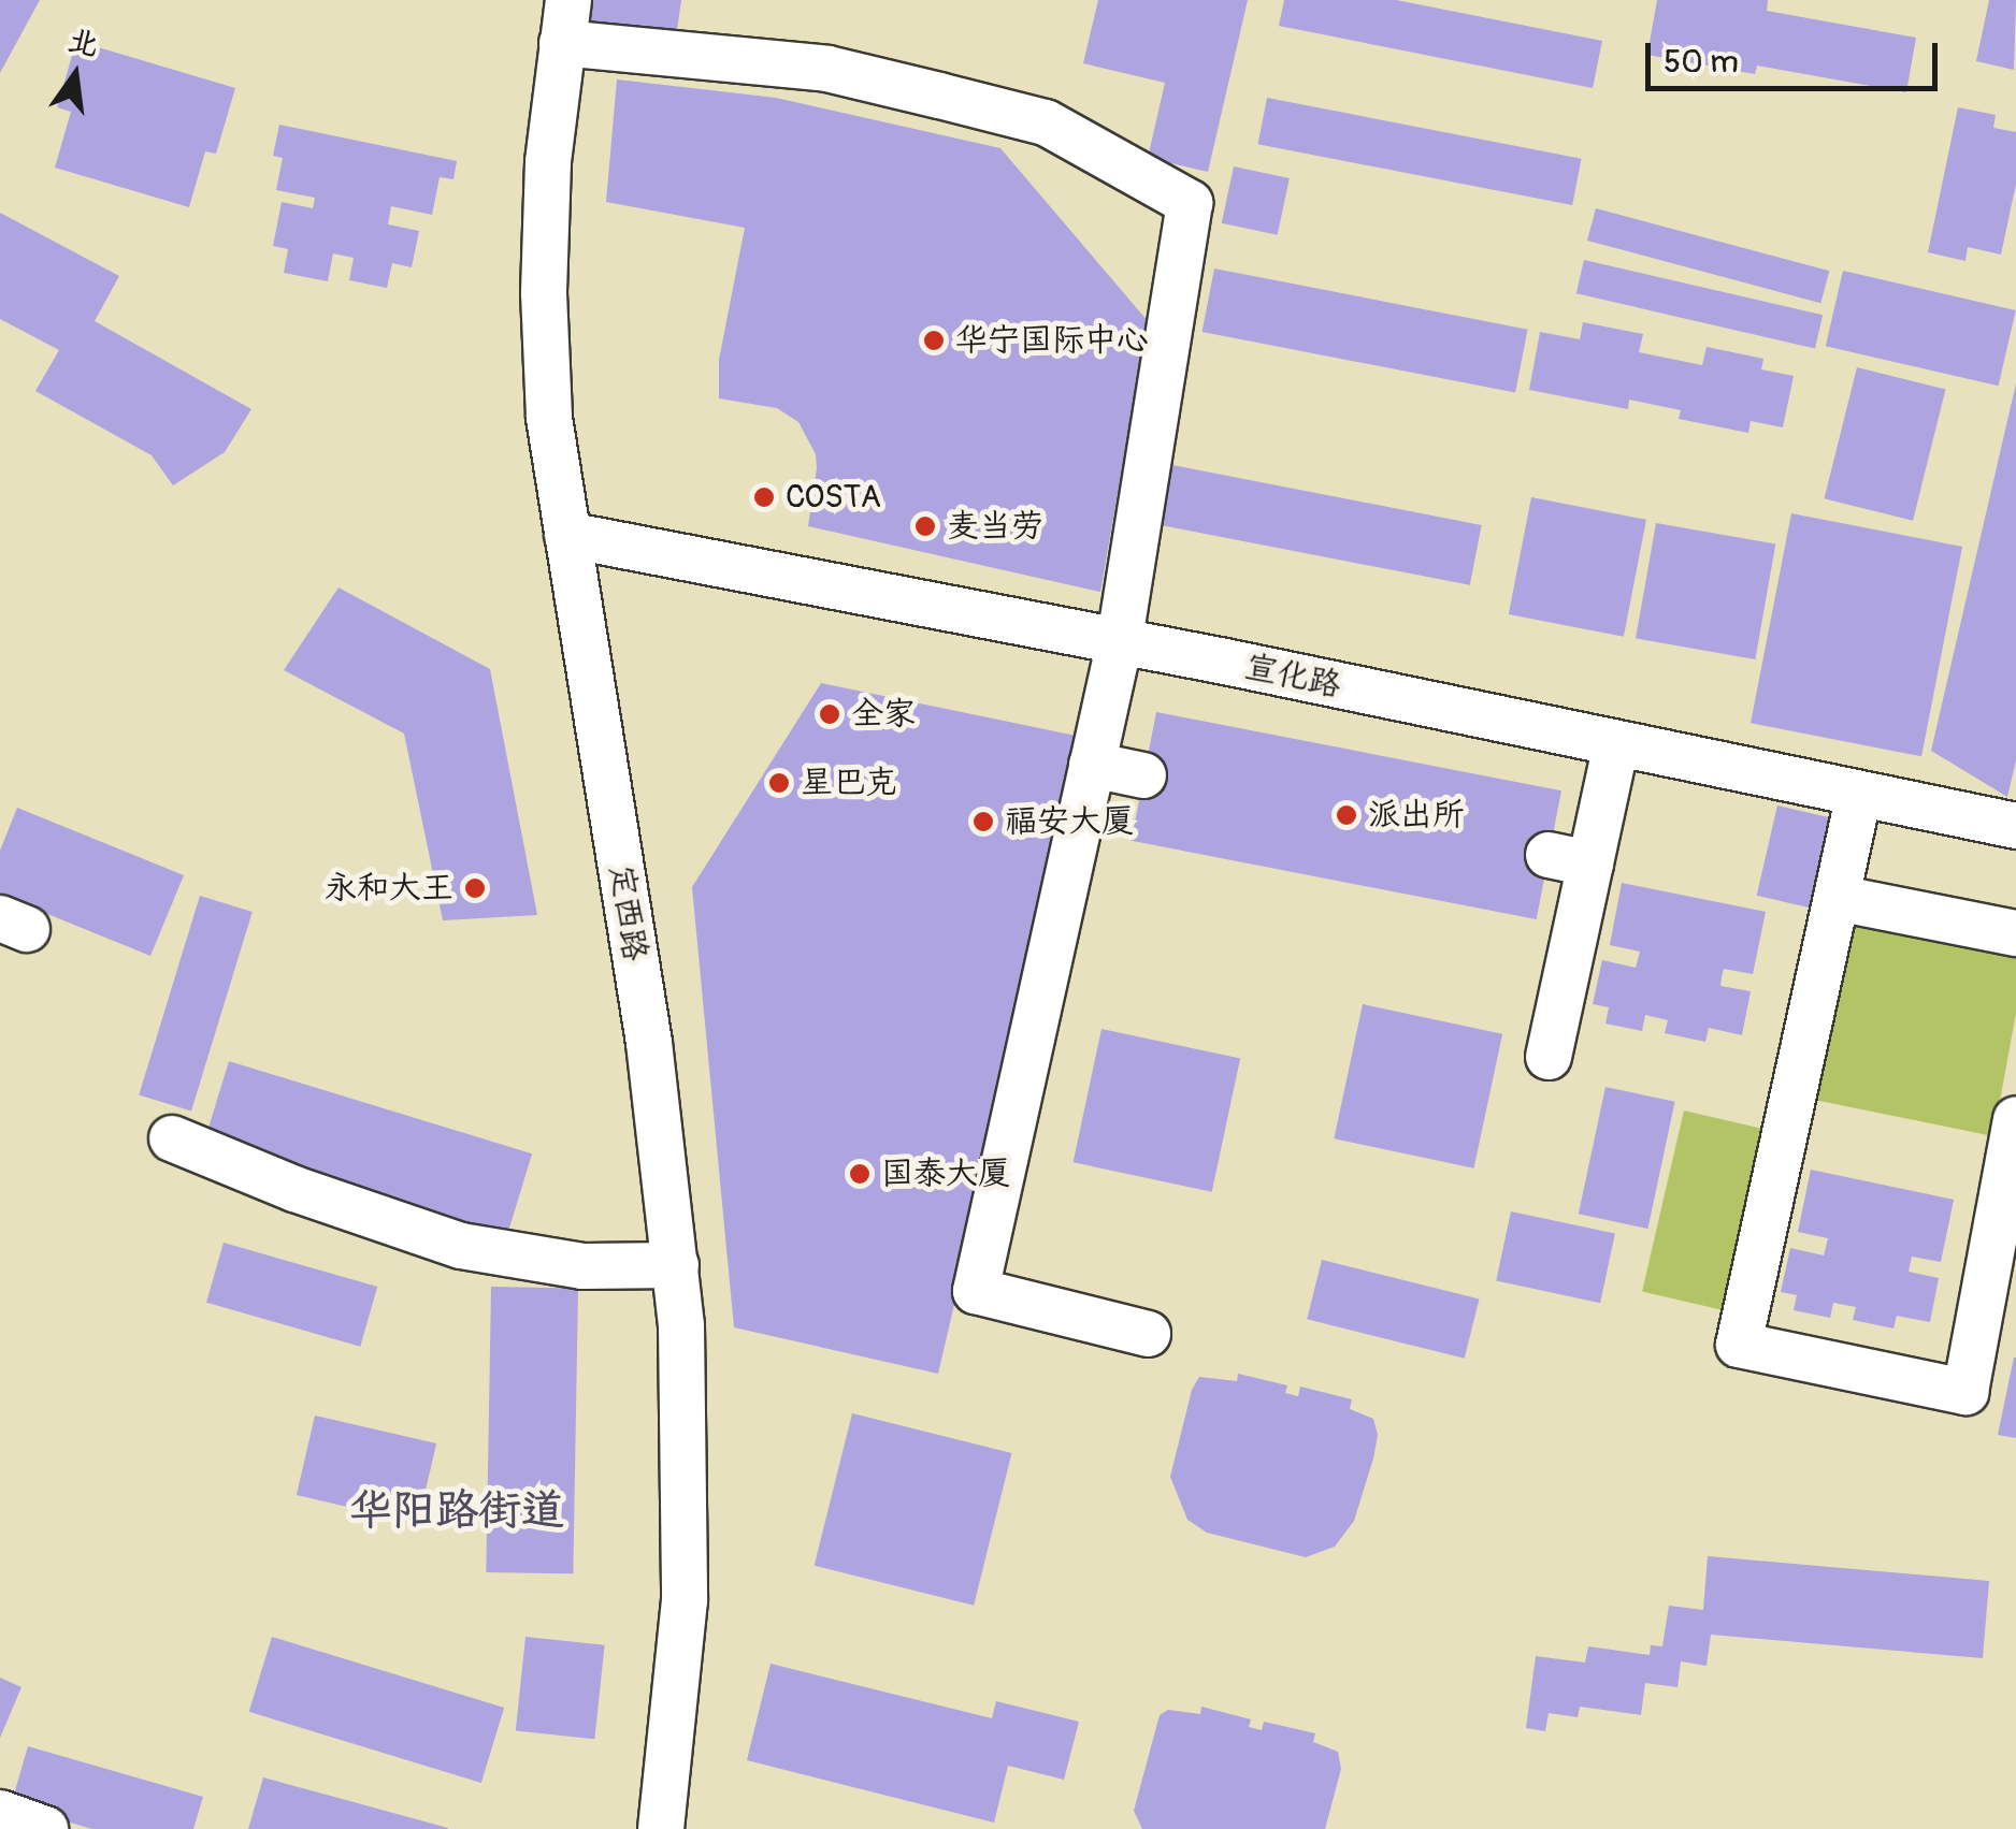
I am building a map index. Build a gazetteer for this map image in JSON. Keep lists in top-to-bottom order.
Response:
{
  "streets": {
    "street": ["宣化路", "定西路"]
  },
  "crossings": [
    ["宣化路", "定西路"]
  ],
  "districts": ["华阳路街道"],
  "places": [
    "华宁国际中心",
    "COSTA",
    "麦当劳",
    "全家",
    "星巴克",
    "派出所",
    "福安大厦",
    "永和大王",
    "国泰大厦"
  ],
  "scale_bar": "50 m",
  "north": "top"
}
